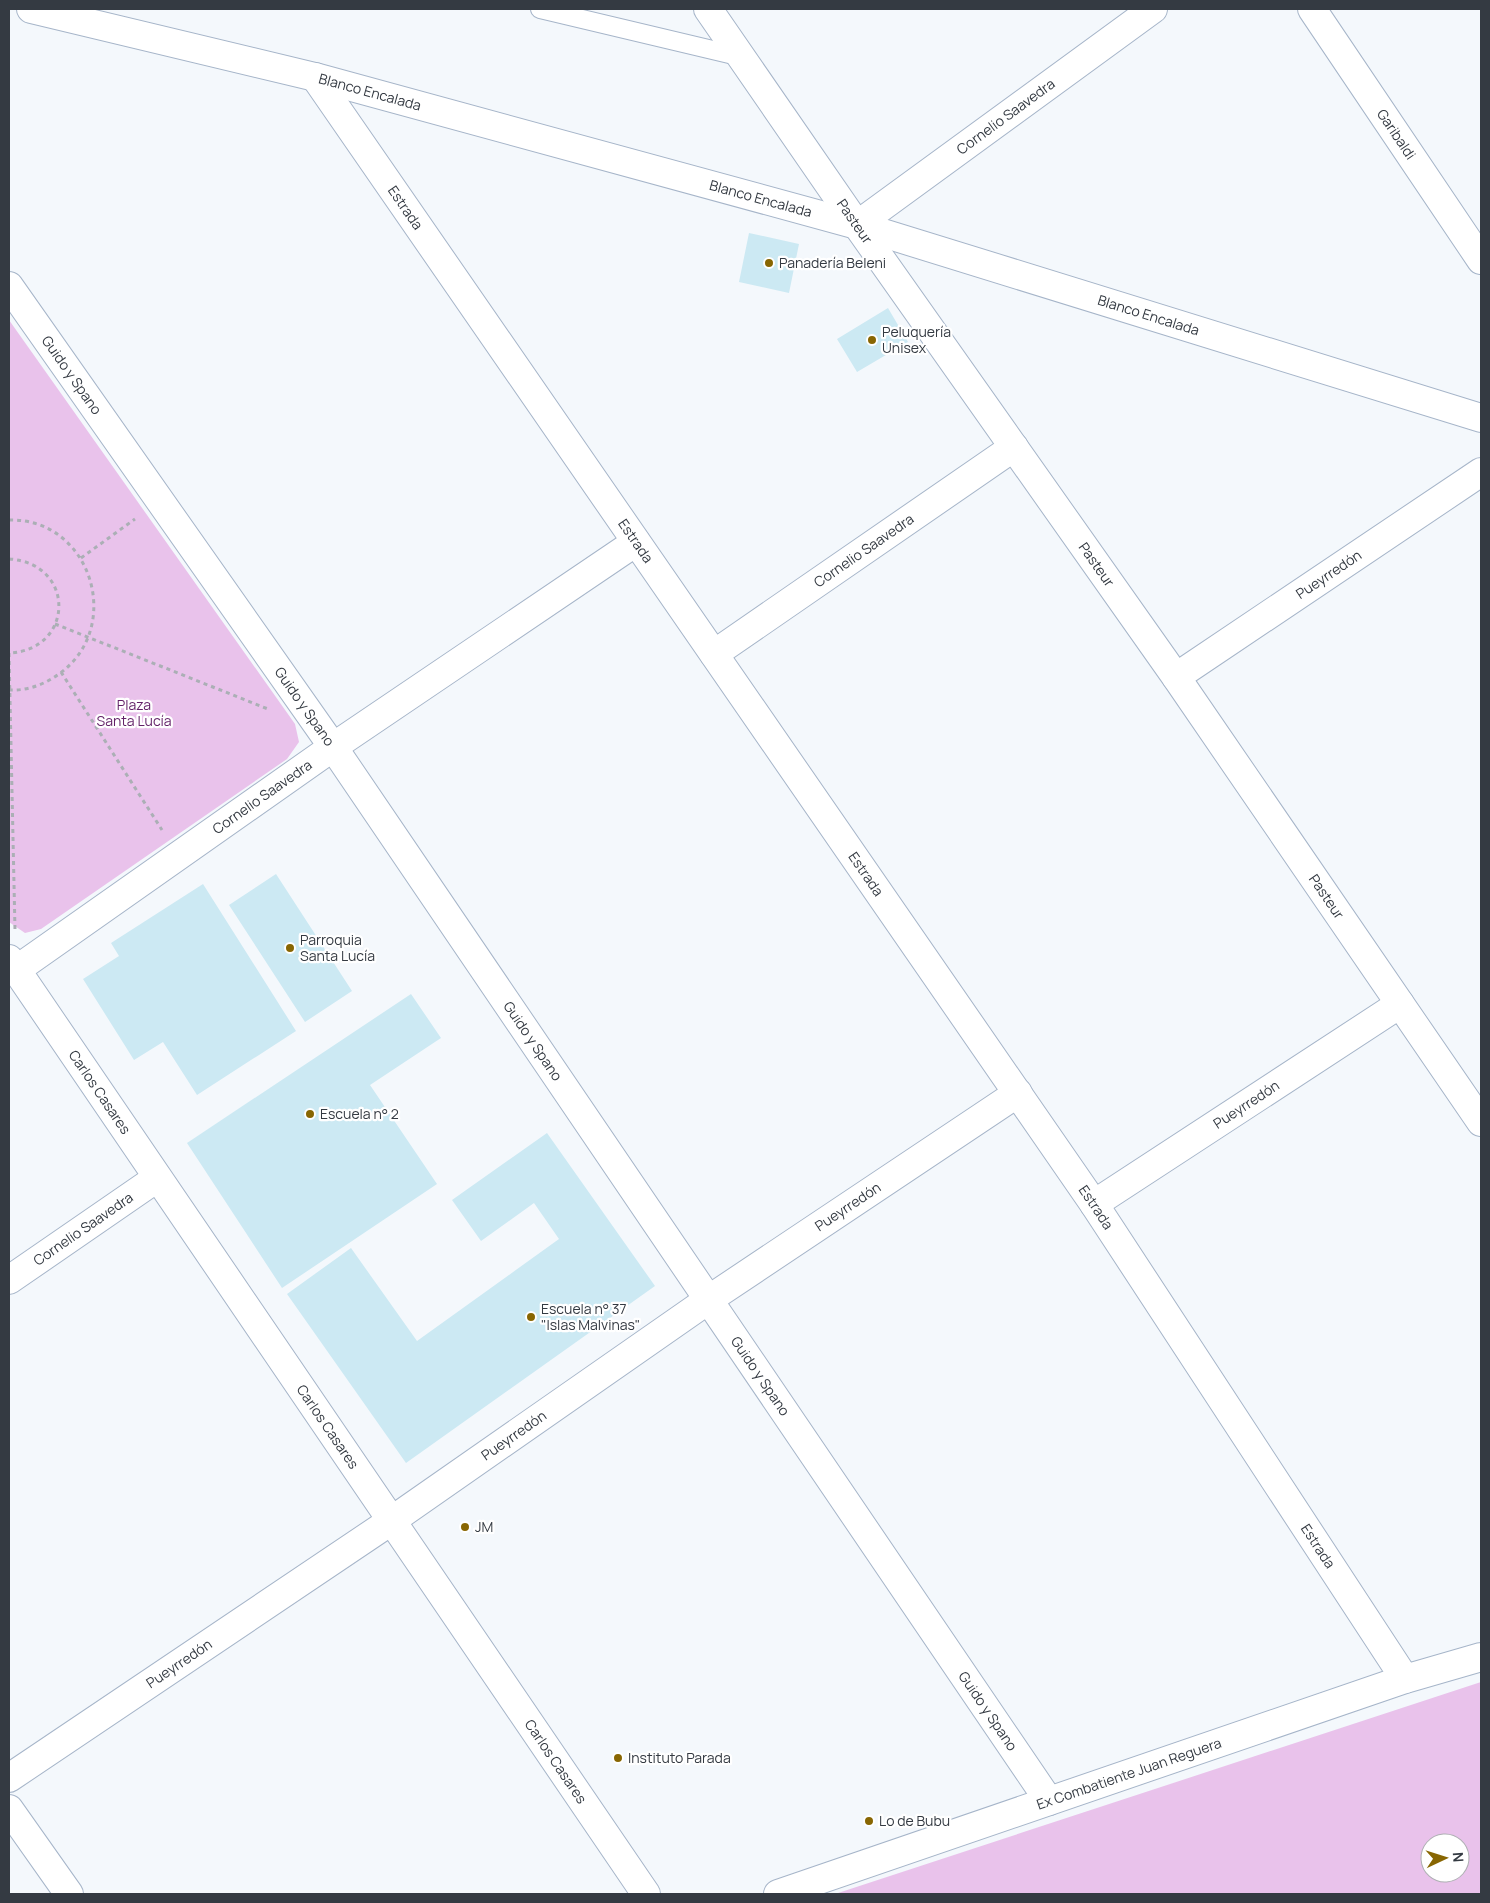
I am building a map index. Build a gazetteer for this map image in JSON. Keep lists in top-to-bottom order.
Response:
{
  "streets": {
    "street": [
      "Blanco Encalada",
      "Cornelio Saavedra",
      "Garibaldi",
      "Estrada",
      "Pasteur",
      "Guido y Spano",
      "Pueyrredón",
      "Carlos Casares",
      "Ex Combatiente Juan Reguera"
    ]
  },
  "crossings": [
    ["Blanco Encalada", "Cornelio Saavedra"],
    ["Blanco Encalada", "Estrada"],
    ["Blanco Encalada", "Pasteur"],
    ["Cornelio Saavedra", "Estrada"],
    ["Cornelio Saavedra", "Pasteur"],
    ["Cornelio Saavedra", "Guido y Spano"],
    ["Cornelio Saavedra", "Carlos Casares"],
    ["Estrada", "Pueyrredón"],
    ["Estrada", "Ex Combatiente Juan Reguera"],
    ["Pasteur", "Pueyrredón"],
    ["Guido y Spano", "Pueyrredón"],
    ["Guido y Spano", "Ex Combatiente Juan Reguera"],
    ["Pueyrredón", "Carlos Casares"]
  ],
  "parks": ["Plaza Santa Lucía"],
  "places": [
    "Panadería Beleni",
    "Peluquería Unisex",
    "Parroquia Santa Lucía",
    "Escuela n° 2",
    "Escuela n° 37 \"Islas Malvinas\"",
    "JM",
    "Instituto Parada",
    "Lo de Bubu"
  ],
  "north": "right"
}
